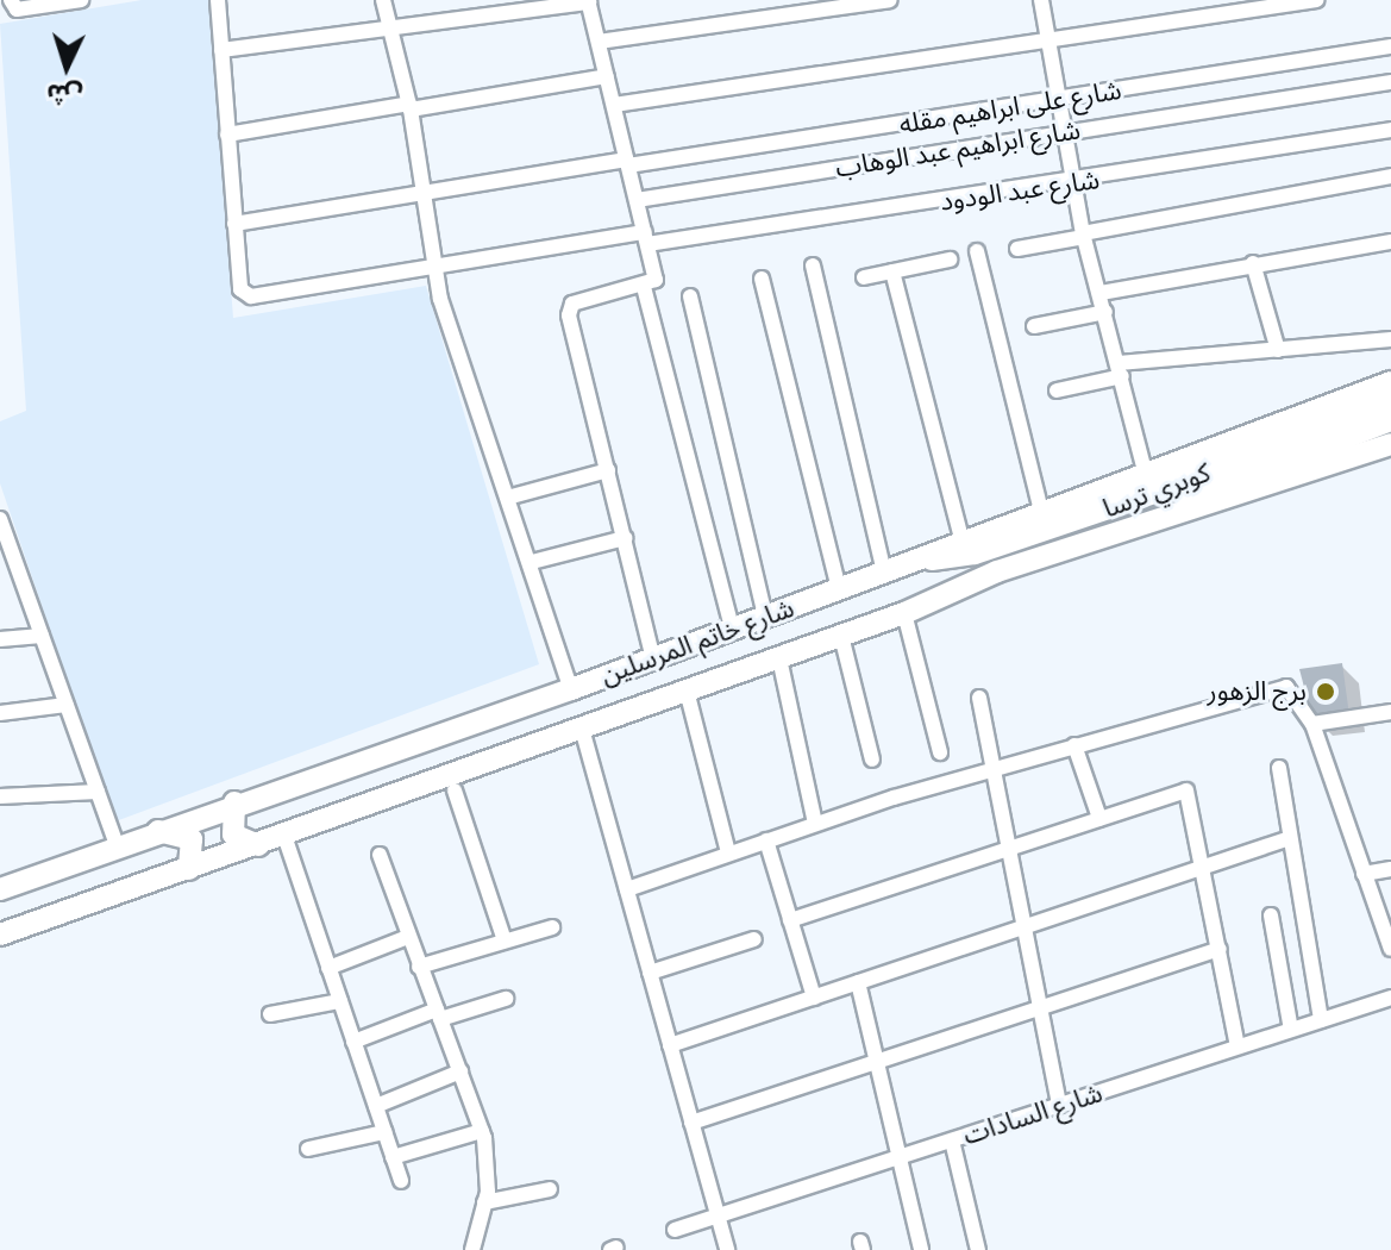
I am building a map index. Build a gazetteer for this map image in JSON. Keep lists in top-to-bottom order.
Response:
{
  "streets": {
    "main road": ["كوبري ترسا", "شارع خاتم المرسلين"],
    "street": [
      "شارع على ابراهيم مقله",
      "شارع ابراهيم عبد الوهاب",
      "شارع عبد الودود",
      "شارع السادات"
    ]
  },
  "crossings": [
    ["شارع على ابراهيم مقله", "شارع عبد الودود"],
    ["كوبري ترسا", "شارع خاتم المرسلين"]
  ],
  "places": ["برج الزهور"],
  "north": "bottom"
}
